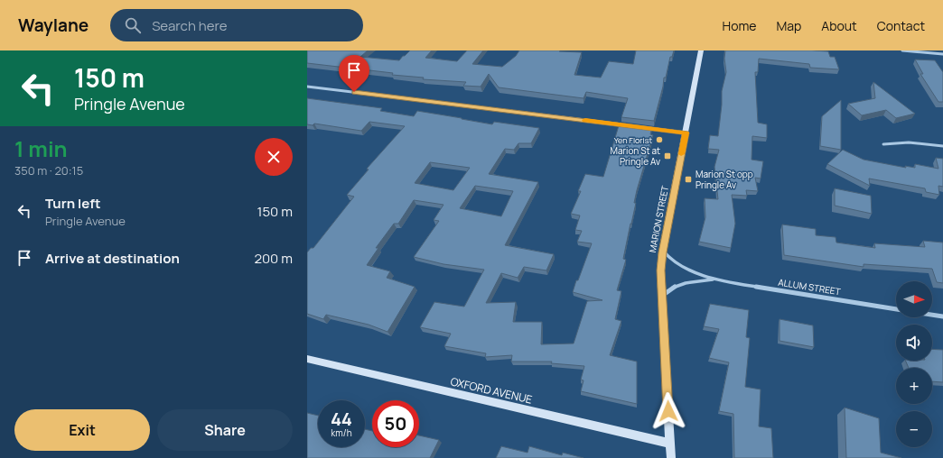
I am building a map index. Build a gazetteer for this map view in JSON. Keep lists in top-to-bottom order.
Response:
{
  "streets": {
    "main road": ["MARION STREET", "OXFORD AVENUE"],
    "street": ["ALLUM STREET"]
  },
  "crossings": [
    ["MARION STREET", "ALLUM STREET"],
    ["MARION STREET", "OXFORD AVENUE"]
  ],
  "places": {
    "other": ["Yen Florist"],
    "transit": ["Marion St at Pringle Av", "Marion St opp Pringle Av"]
  },
  "north": "right",
  "page": {
    "header": "Waylane",
    "search": "Search here",
    "nav": [
      "Home",
      "Map",
      "About",
      "Contact"
    ],
    "turn": ["150 m", "Pringle Avenue"],
    "heading": ["1 min", "350 m · 20:15"],
    "list": [
      {
        "name": "Turn left",
        "note": "Pringle Avenue",
        "value": "150 m"
      },
      {
        "name": "Arrive at destination",
        "value": "200 m"
      }
    ],
    "map_buttons": ["+", "−"],
    "speed": "44 km/h",
    "limit": "50",
    "buttons": ["Exit", "Share"]
  }
}
